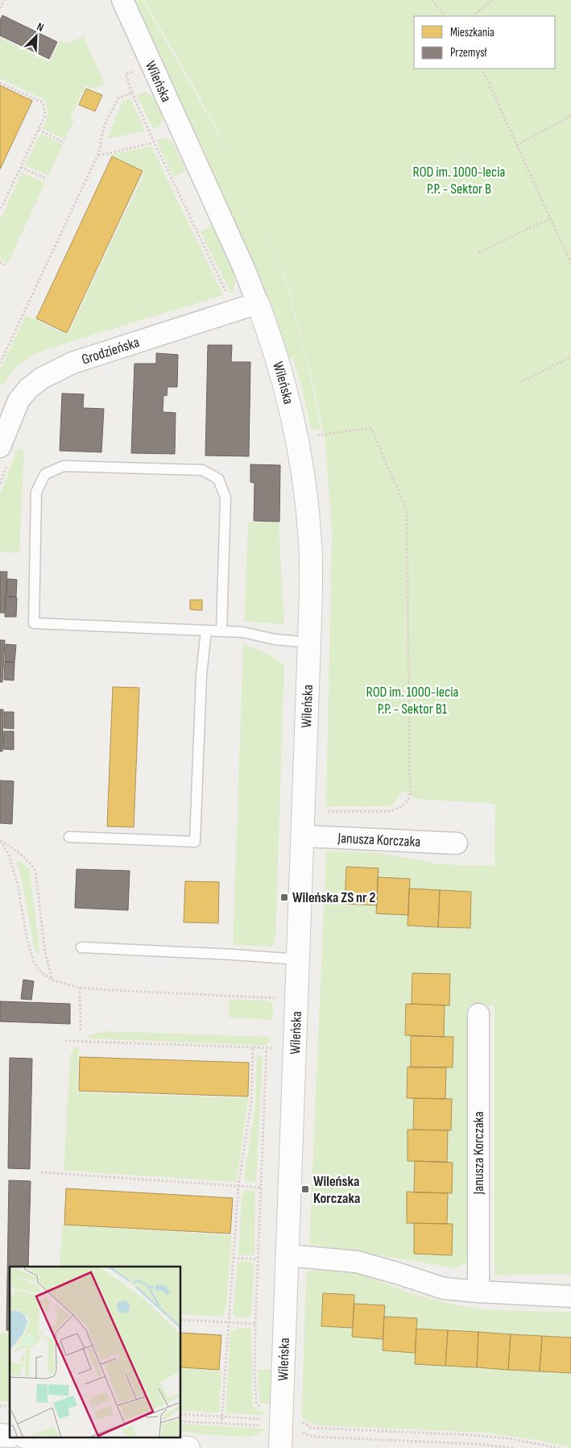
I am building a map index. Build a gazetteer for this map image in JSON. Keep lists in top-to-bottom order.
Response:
{
  "streets": {
    "street": ["Wileńska", "Grodzieńska", "Janusza Korczaka"]
  },
  "crossings": [
    ["Wileńska", "Grodzieńska"],
    ["Wileńska", "Janusza Korczaka"]
  ],
  "parks": ["ROD im. 1000-lecia P.P. - Sektor B", "ROD im. 1000-lecia P.P. - Sektor B1"],
  "places": {
    "transit": ["Wileńska ZS nr 2", "Wileńska Korczaka"]
  },
  "legend": ["Mieszkania", "Przemysł"],
  "north": "top right"
}
